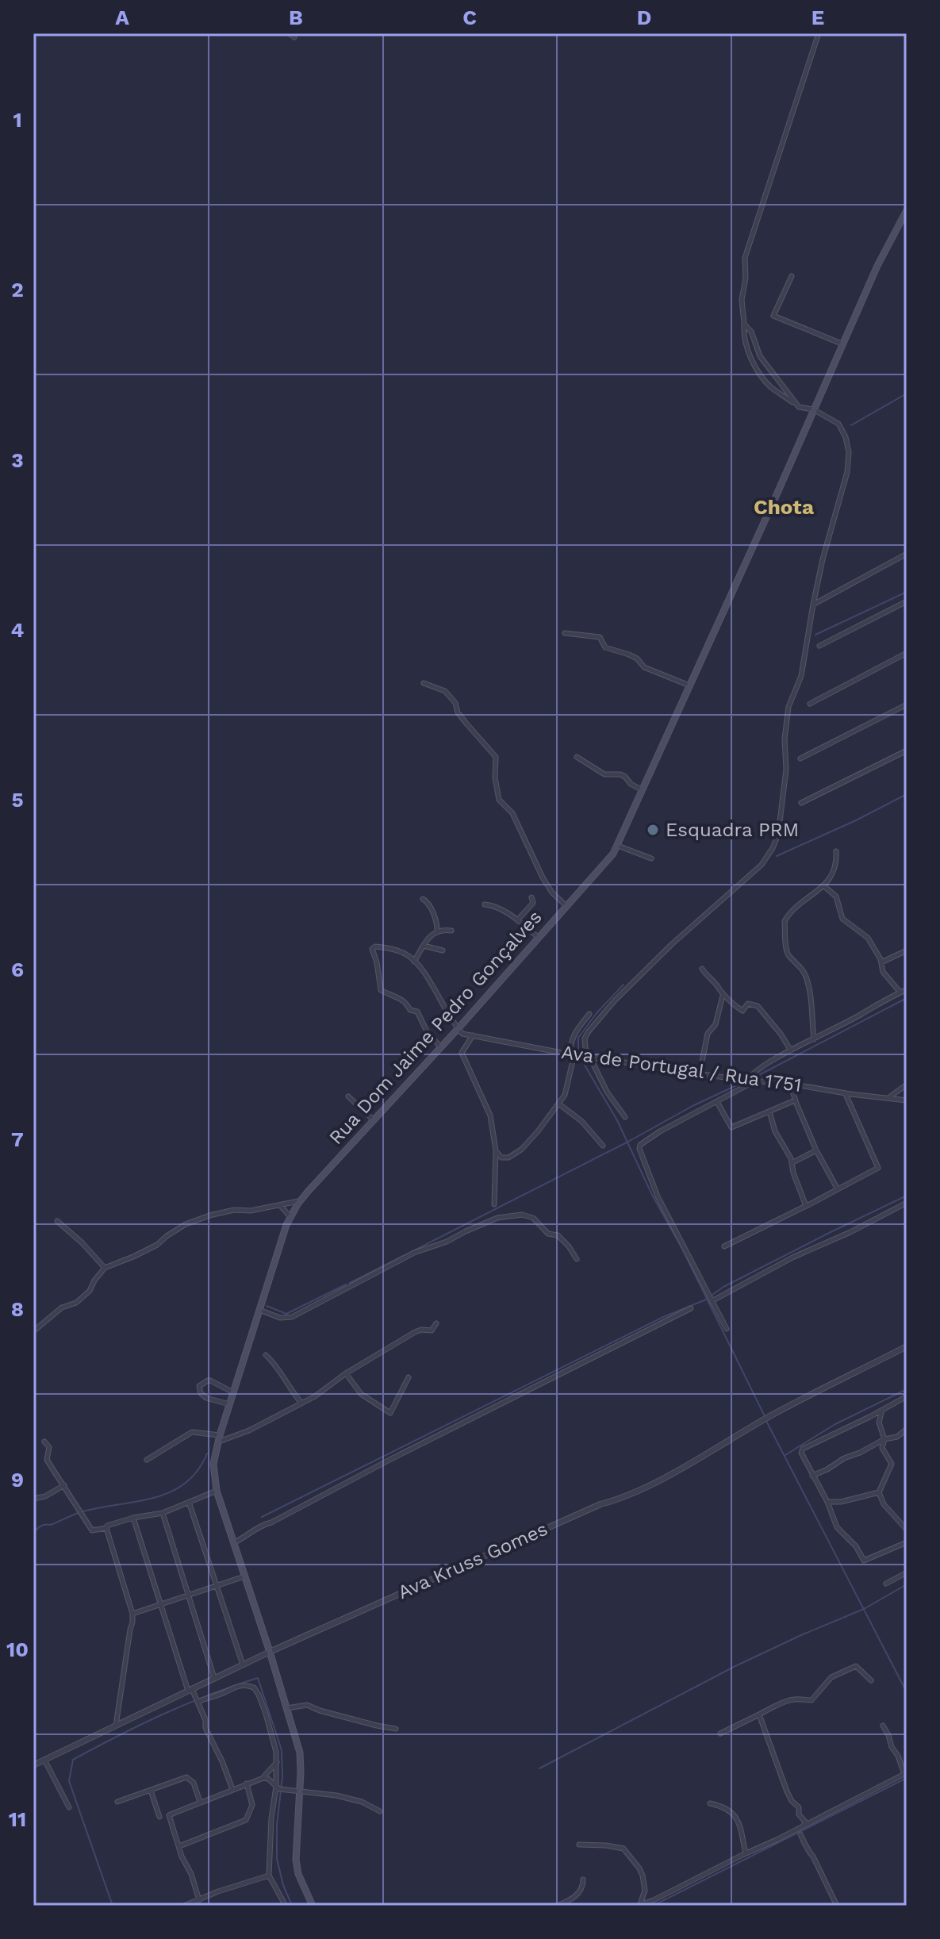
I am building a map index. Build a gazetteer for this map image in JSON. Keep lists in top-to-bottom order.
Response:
{
  "streets": {
    "main road": ["Rua Dom Jaime Pedro Gonçalves"],
    "street": ["Ava de Portugal / Rua 1751", "Ava Kruss Gomes"]
  },
  "crossings": [
    ["Rua Dom Jaime Pedro Gonçalves", "Ava de Portugal / Rua 1751"],
    ["Rua Dom Jaime Pedro Gonçalves", "Ava Kruss Gomes"]
  ],
  "districts": ["Chota"],
  "places": ["Esquadra PRM"],
  "grid": {
    "columns": [
      "A",
      "B",
      "C",
      "D",
      "E"
    ],
    "rows": [
      "1",
      "2",
      "3",
      "4",
      "5",
      "6",
      "7",
      "8",
      "9",
      "10",
      "11"
    ]
  }
}
